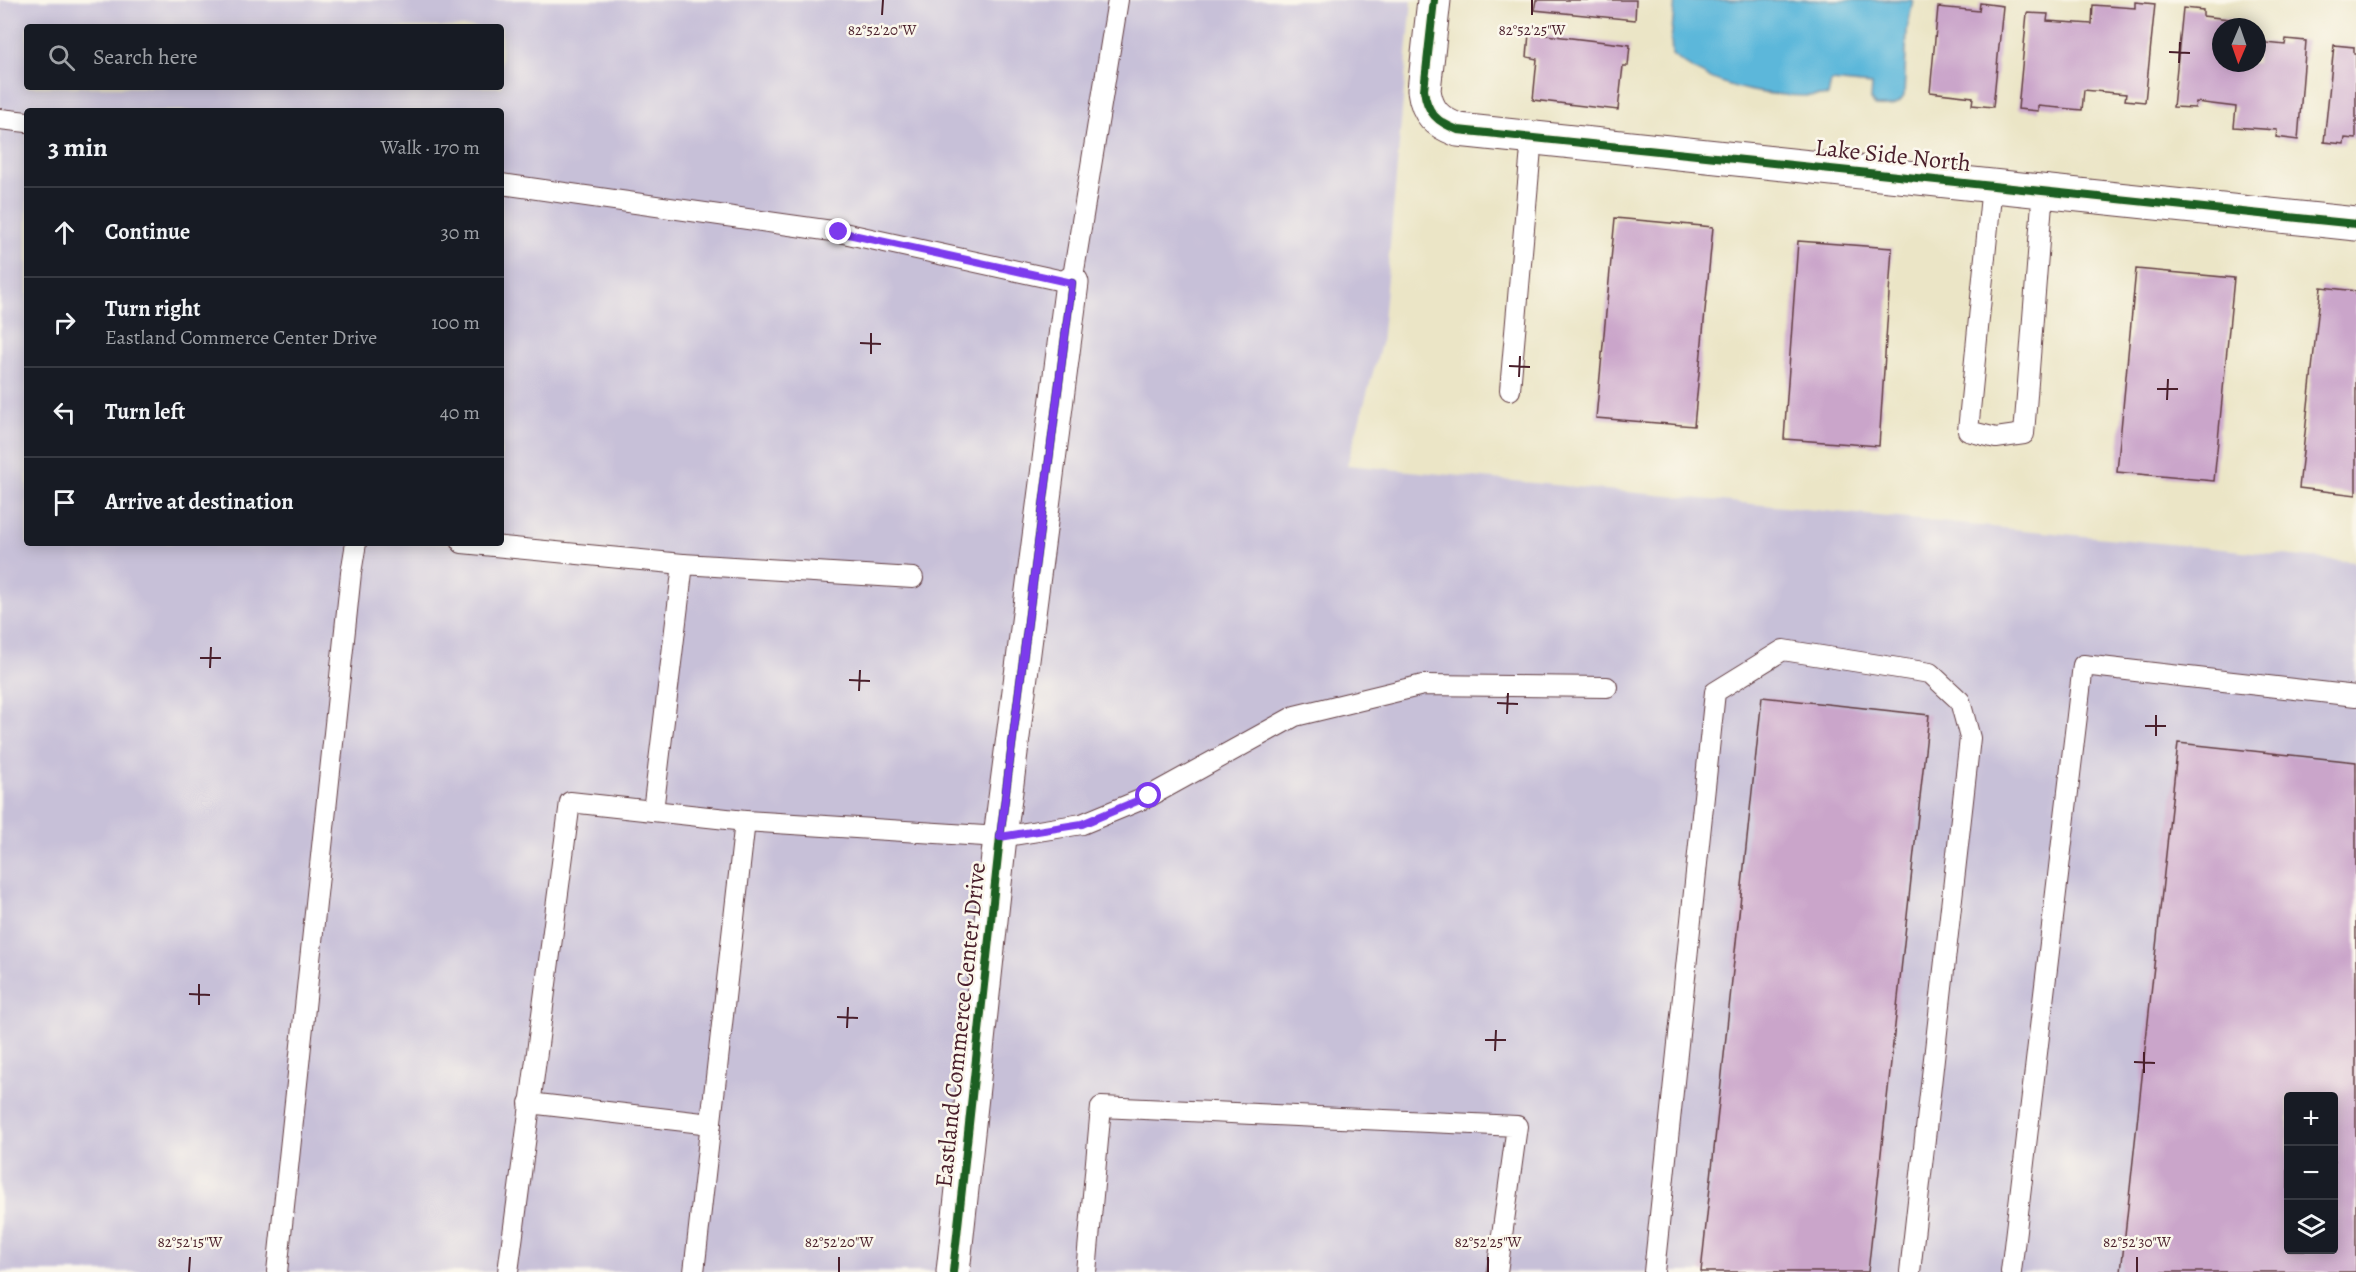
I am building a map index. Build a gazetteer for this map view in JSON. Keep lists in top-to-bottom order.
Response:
{
  "streets": {
    "street": ["Lake Side North", "Eastland Commerce Center Drive"]
  },
  "north": "bottom",
  "page": {
    "search": "Search here",
    "heading": ["3 min", "Walk · 170 m"],
    "list": [
      ["Continue", "30 m"],
      ["Turn right", "Eastland Commerce Center Drive", "100 m"],
      ["Turn left", "40 m"],
      "Arrive at destination"
    ],
    "map_buttons": ["+", "−"]
  },
  "coordinates": [
    "82°52'20\"W",
    "82°52'25\"W",
    "82°52'15\"W",
    "82°52'30\"W"
  ]
}
